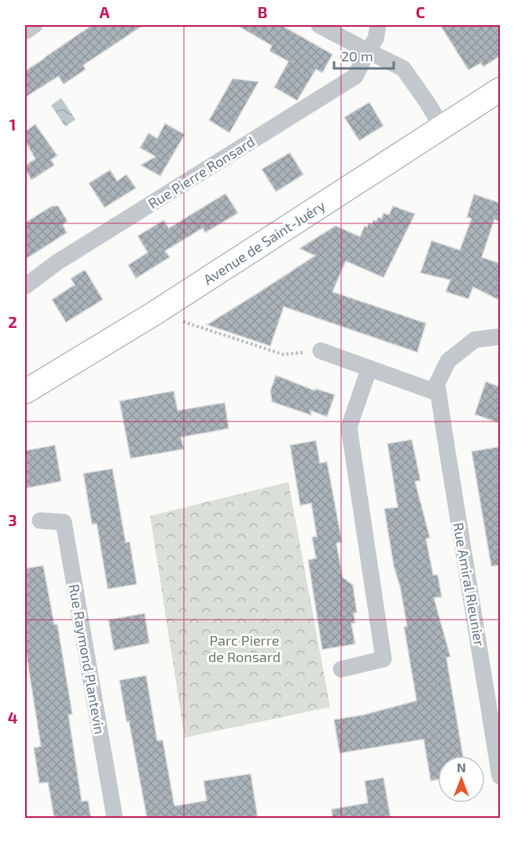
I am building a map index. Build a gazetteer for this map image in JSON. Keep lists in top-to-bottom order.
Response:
{
  "streets": {
    "main road": ["Avenue de Saint-Juéry"],
    "street": ["Rue Pierre Ronsard", "Rue Amiral Rieunier", "Rue Raymond Plantevin"]
  },
  "parks": ["Parc Pierre de Ronsard"],
  "scale_bar": "20 m",
  "north": "top",
  "grid": {
    "columns": ["A", "B", "C"],
    "rows": [
      "1",
      "2",
      "3",
      "4"
    ]
  }
}
